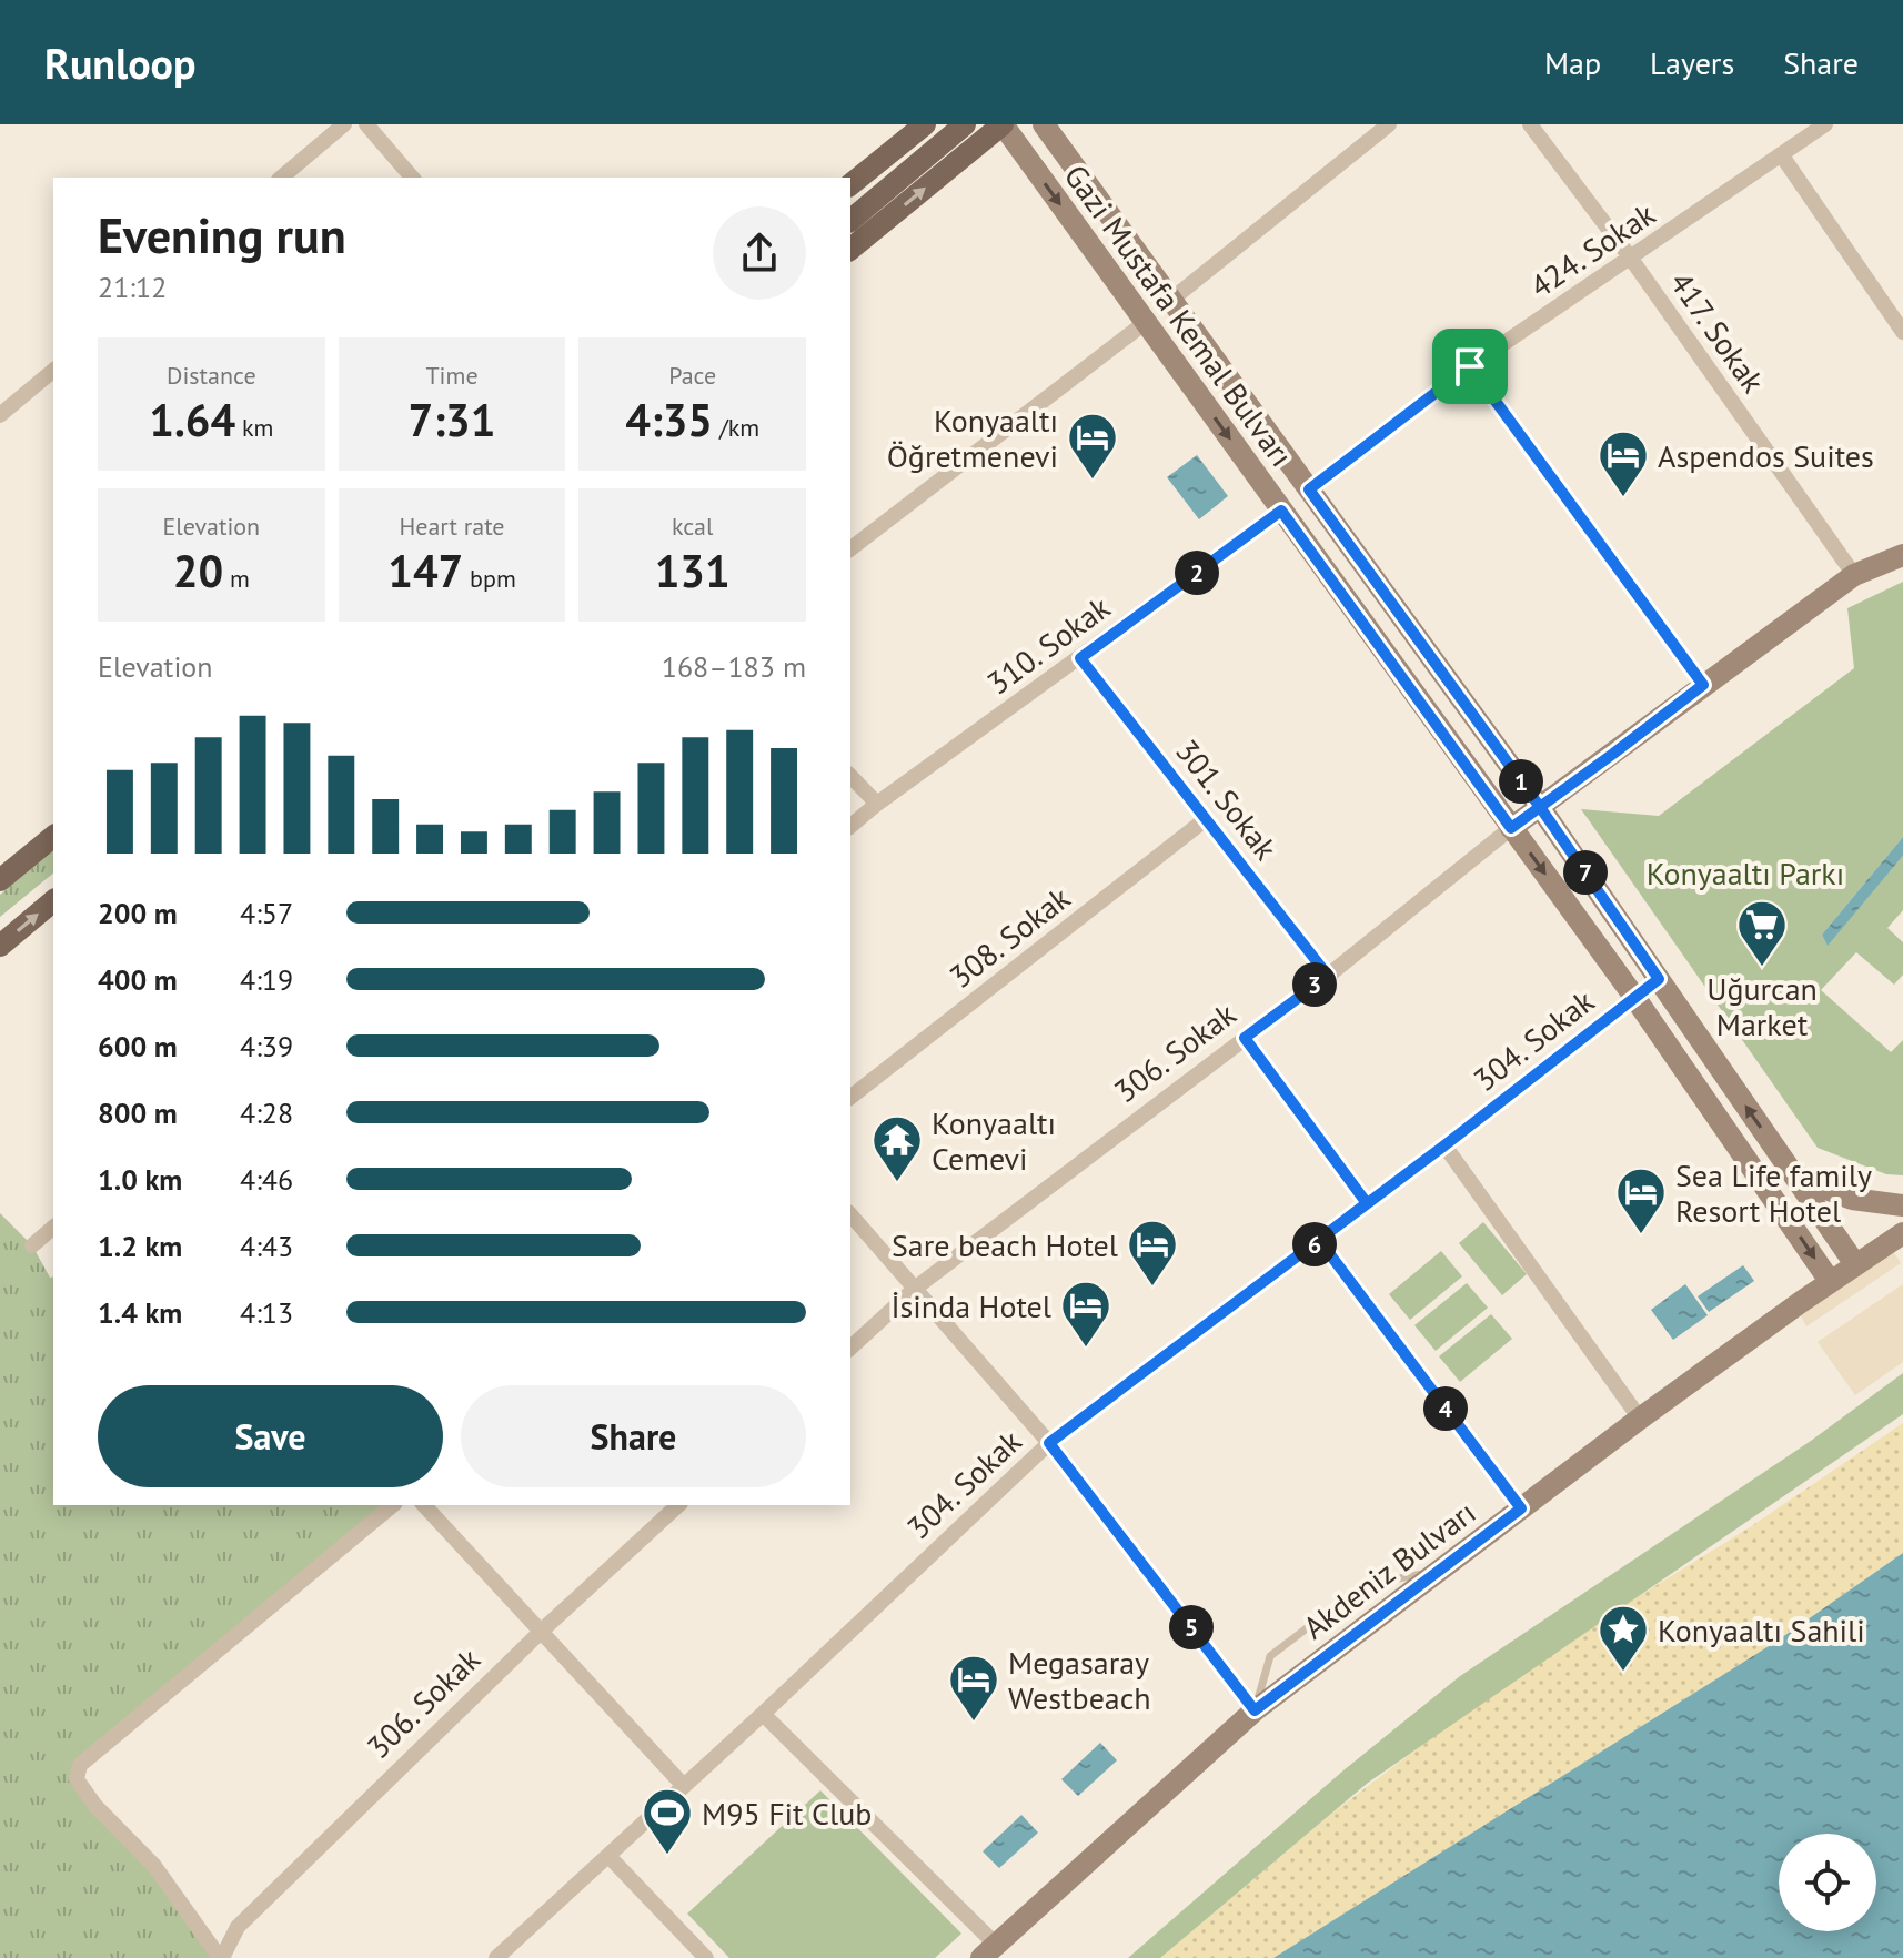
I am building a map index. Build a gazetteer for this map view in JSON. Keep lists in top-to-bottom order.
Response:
{
  "streets": {
    "main road": ["Gazi Mustafa Kemal Bulvarı", "306. Sokak", "Akdeniz Bulvarı"],
    "street": [
      "424. Sokak",
      "417. Sokak",
      "310. Sokak",
      "301. Sokak",
      "308. Sokak",
      "304. Sokak"
    ]
  },
  "crossings": [
    ["424. Sokak", "Gazi Mustafa Kemal Bulvarı"],
    ["424. Sokak", "417. Sokak"],
    ["Gazi Mustafa Kemal Bulvarı", "310. Sokak"],
    ["Gazi Mustafa Kemal Bulvarı", "304. Sokak"],
    ["Gazi Mustafa Kemal Bulvarı", "306. Sokak"],
    ["Gazi Mustafa Kemal Bulvarı", "Akdeniz Bulvarı"],
    ["417. Sokak", "306. Sokak"],
    ["310. Sokak", "301. Sokak"],
    ["301. Sokak", "308. Sokak"],
    ["301. Sokak", "306. Sokak"]
  ],
  "parks": ["Konyaaltı Parkı"],
  "places": {
    "hotel": [
      "Konyaaltı Öğretmenevi",
      "Aspendos Suites",
      "Sea Life family Resort Hotel",
      "Sare beach Hotel",
      "İsinda Hotel",
      "Megasaray Westbeach"
    ],
    "supermarket": ["Uğurcan Market"],
    "temple": ["Konyaaltı Cemevi"],
    "place": ["Konyaaltı Sahili"],
    "sports": ["M95 Fit Club"]
  },
  "page": {
    "header": "Runloop",
    "nav": ["Map", "Layers", "Share"],
    "heading": ["Evening run", "21:12"],
    "stats": [
      ["Distance", "1.64 km"],
      ["Time", "7:31"],
      ["Pace", "4:35 /km"],
      ["Elevation", "20 m"],
      ["Heart rate", "147 bpm"],
      ["kcal", "131"]
    ],
    "pins": [
      "2",
      "1",
      "7",
      "3",
      "6",
      "4",
      "5"
    ],
    "chart": ["Elevation", "168–183 m"],
    "list": [
      {
        "name": "200 m",
        "note": "4:57"
      },
      {
        "name": "400 m",
        "note": "4:19"
      },
      {
        "name": "600 m",
        "note": "4:39"
      },
      {
        "name": "800 m",
        "note": "4:28"
      },
      {
        "name": "1.0 km",
        "note": "4:46"
      },
      {
        "name": "1.2 km",
        "note": "4:43"
      },
      {
        "name": "1.4 km",
        "note": "4:13"
      }
    ],
    "buttons": ["Save", "Share"]
  }
}
